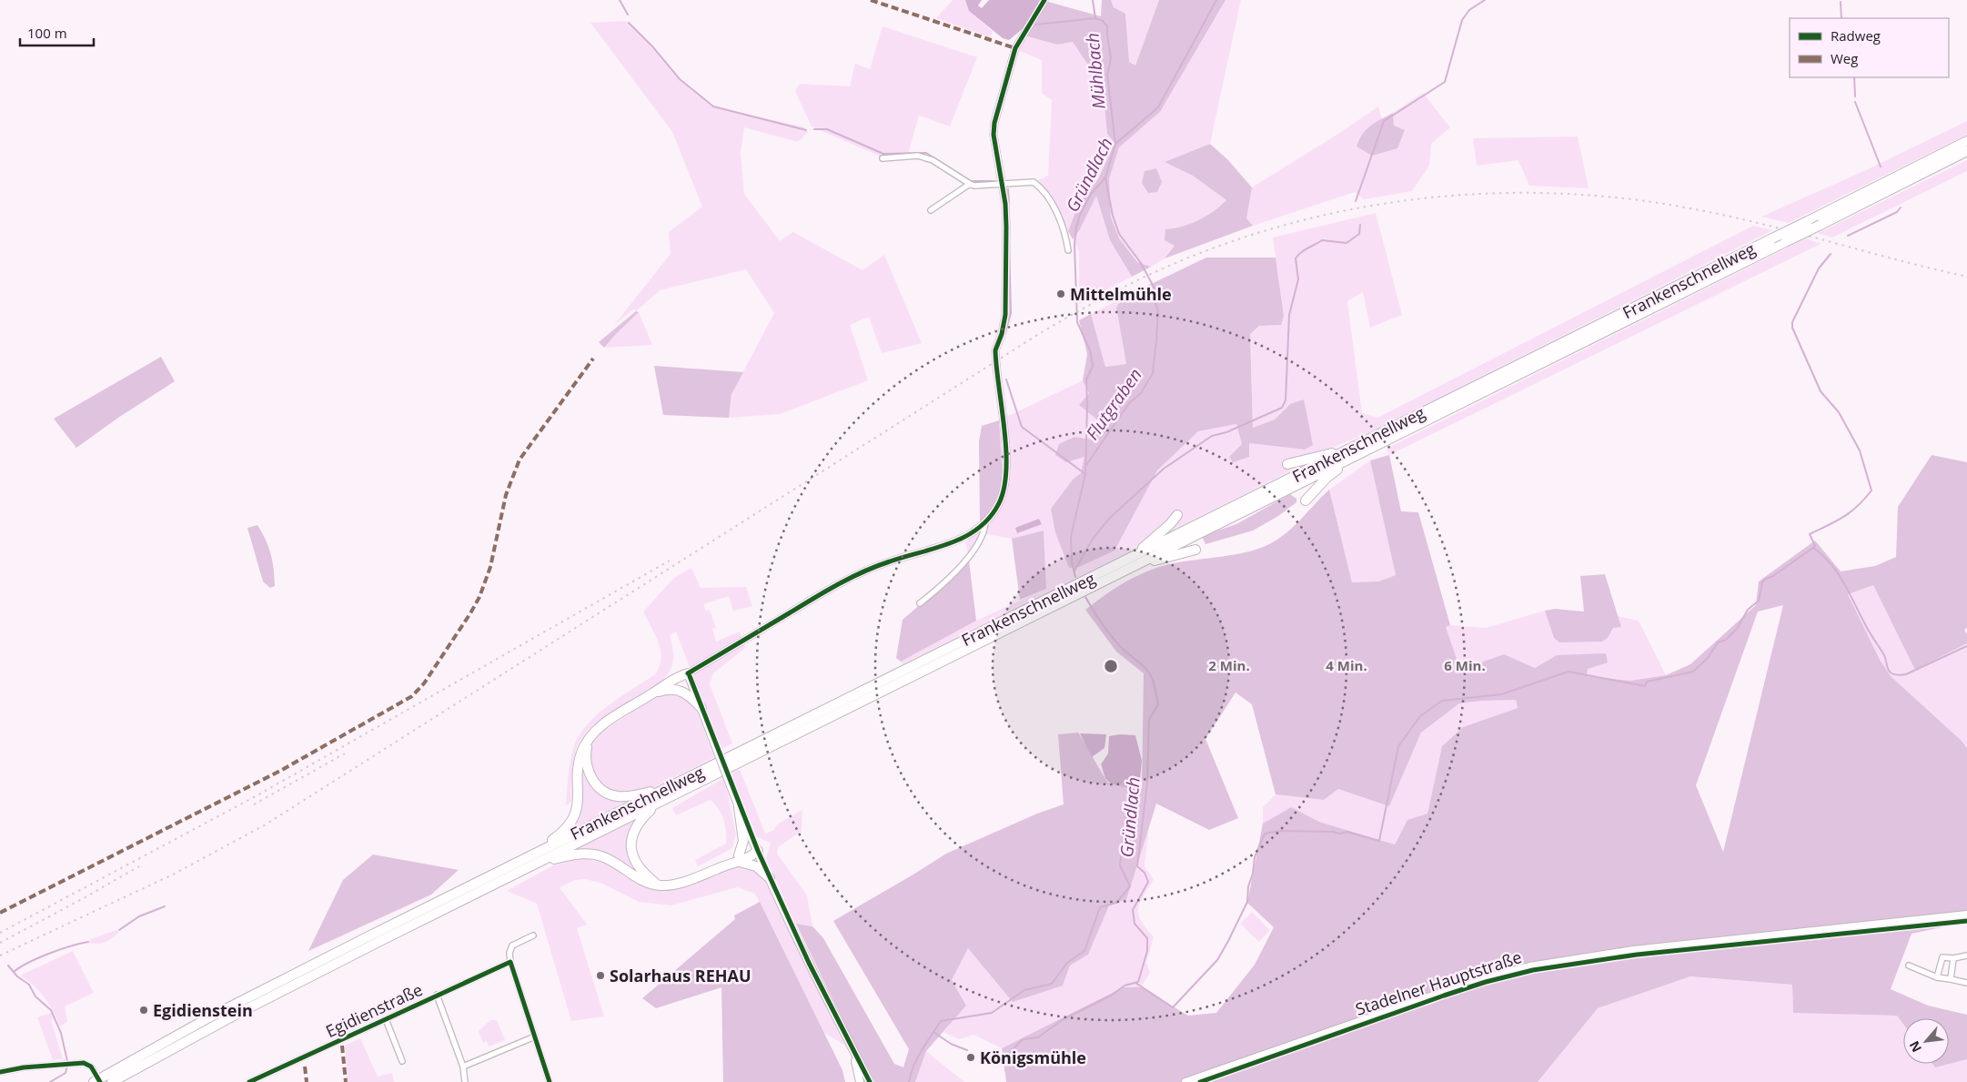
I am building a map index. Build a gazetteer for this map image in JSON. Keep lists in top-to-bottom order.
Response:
{
  "streets": {
    "highway": ["Frankenschnellweg"],
    "main road": ["Stadelner Hauptstraße"],
    "street": ["Egidienstraße"]
  },
  "water": ["Mühlbach", "Gründlach", "Flutgraben"],
  "places": [
    "Mittelmühle",
    "Solarhaus REHAU",
    "Egidienstein",
    "Königsmühle"
  ],
  "legend": ["Radweg", "Weg"],
  "scale_bar": "100 m",
  "north": "bottom left",
  "rings": ["2 Min.", "4 Min.", "6 Min."]
}
